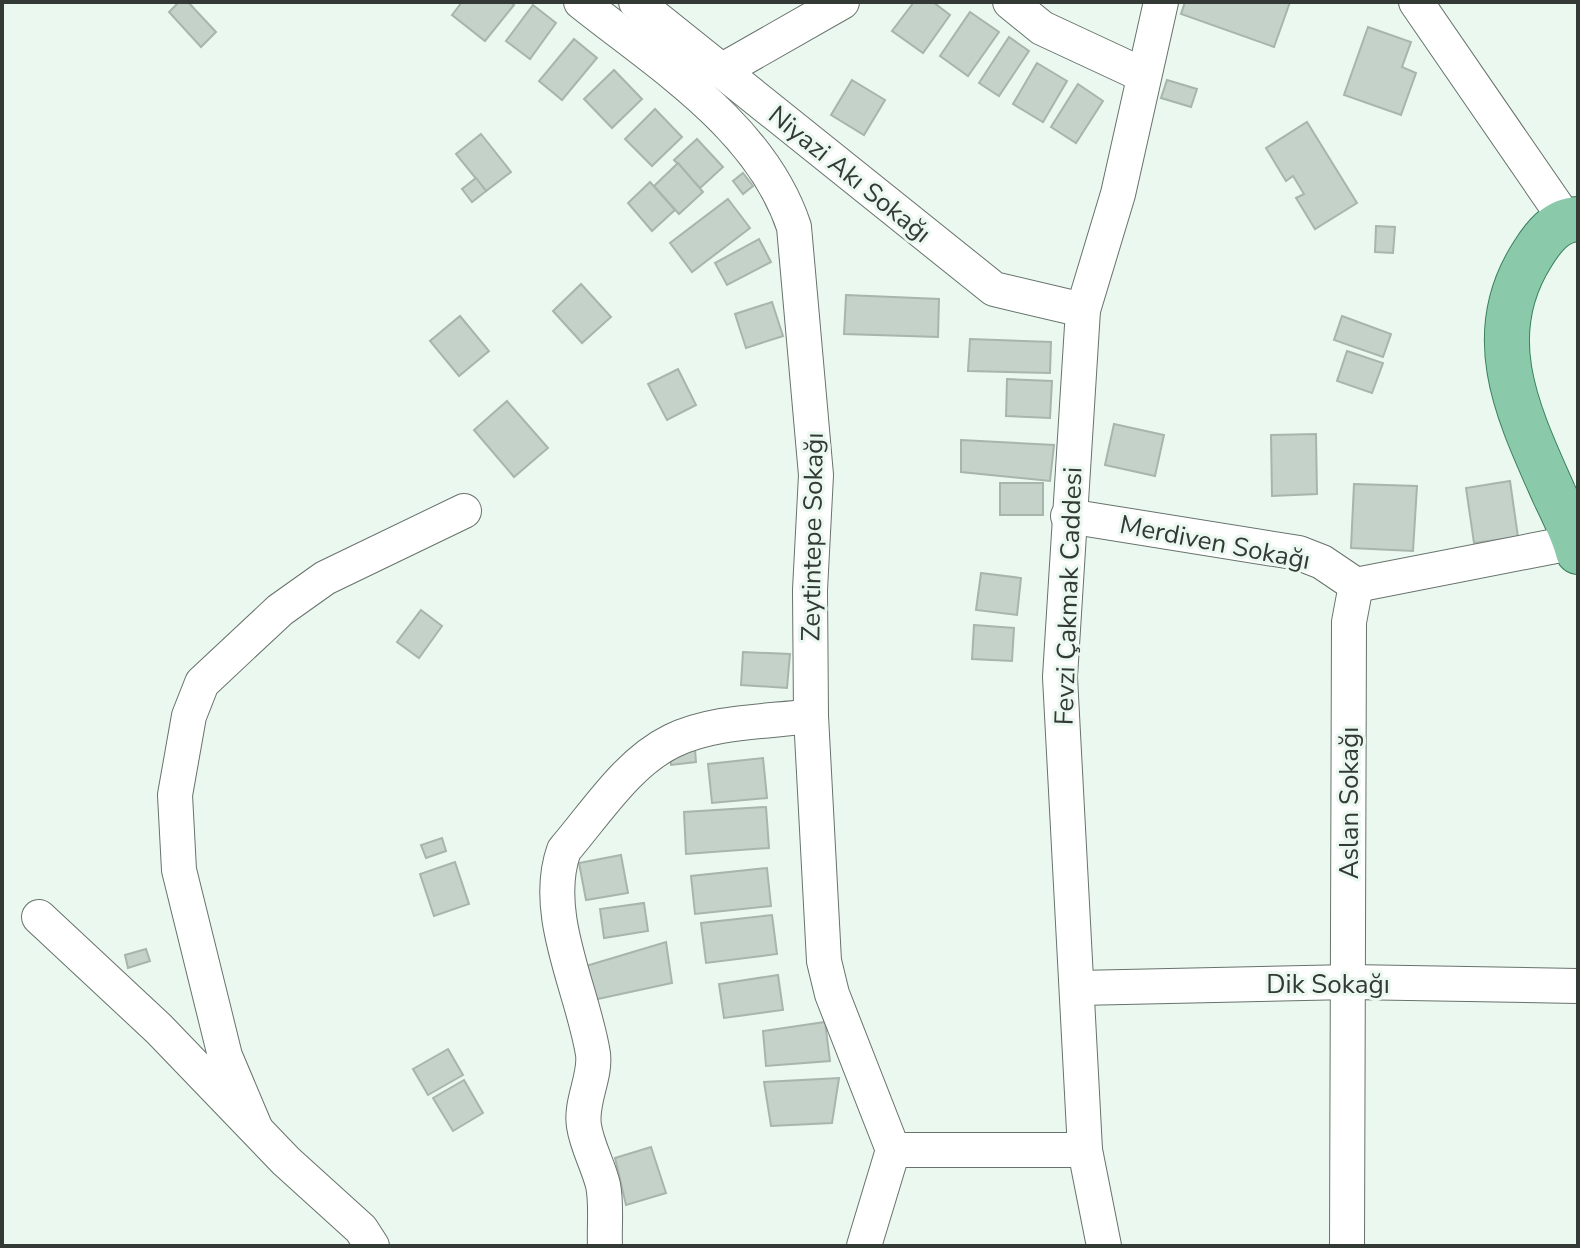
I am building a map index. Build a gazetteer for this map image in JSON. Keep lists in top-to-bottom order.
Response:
{
  "streets": {
    "street": [
      "Niyazi Akı Sokağı",
      "Zeytintepe Sokağı",
      "Merdiven Sokağı",
      "Fevzi Çakmak Caddesi",
      "Aslan Sokağı",
      "Dik Sokağı"
    ]
  },
  "crossings": [
    ["Niyazi Akı Sokağı", "Fevzi Çakmak Caddesi"],
    ["Merdiven Sokağı", "Fevzi Çakmak Caddesi"],
    ["Merdiven Sokağı", "Aslan Sokağı"],
    ["Fevzi Çakmak Caddesi", "Dik Sokağı"],
    ["Aslan Sokağı", "Dik Sokağı"]
  ]
}
